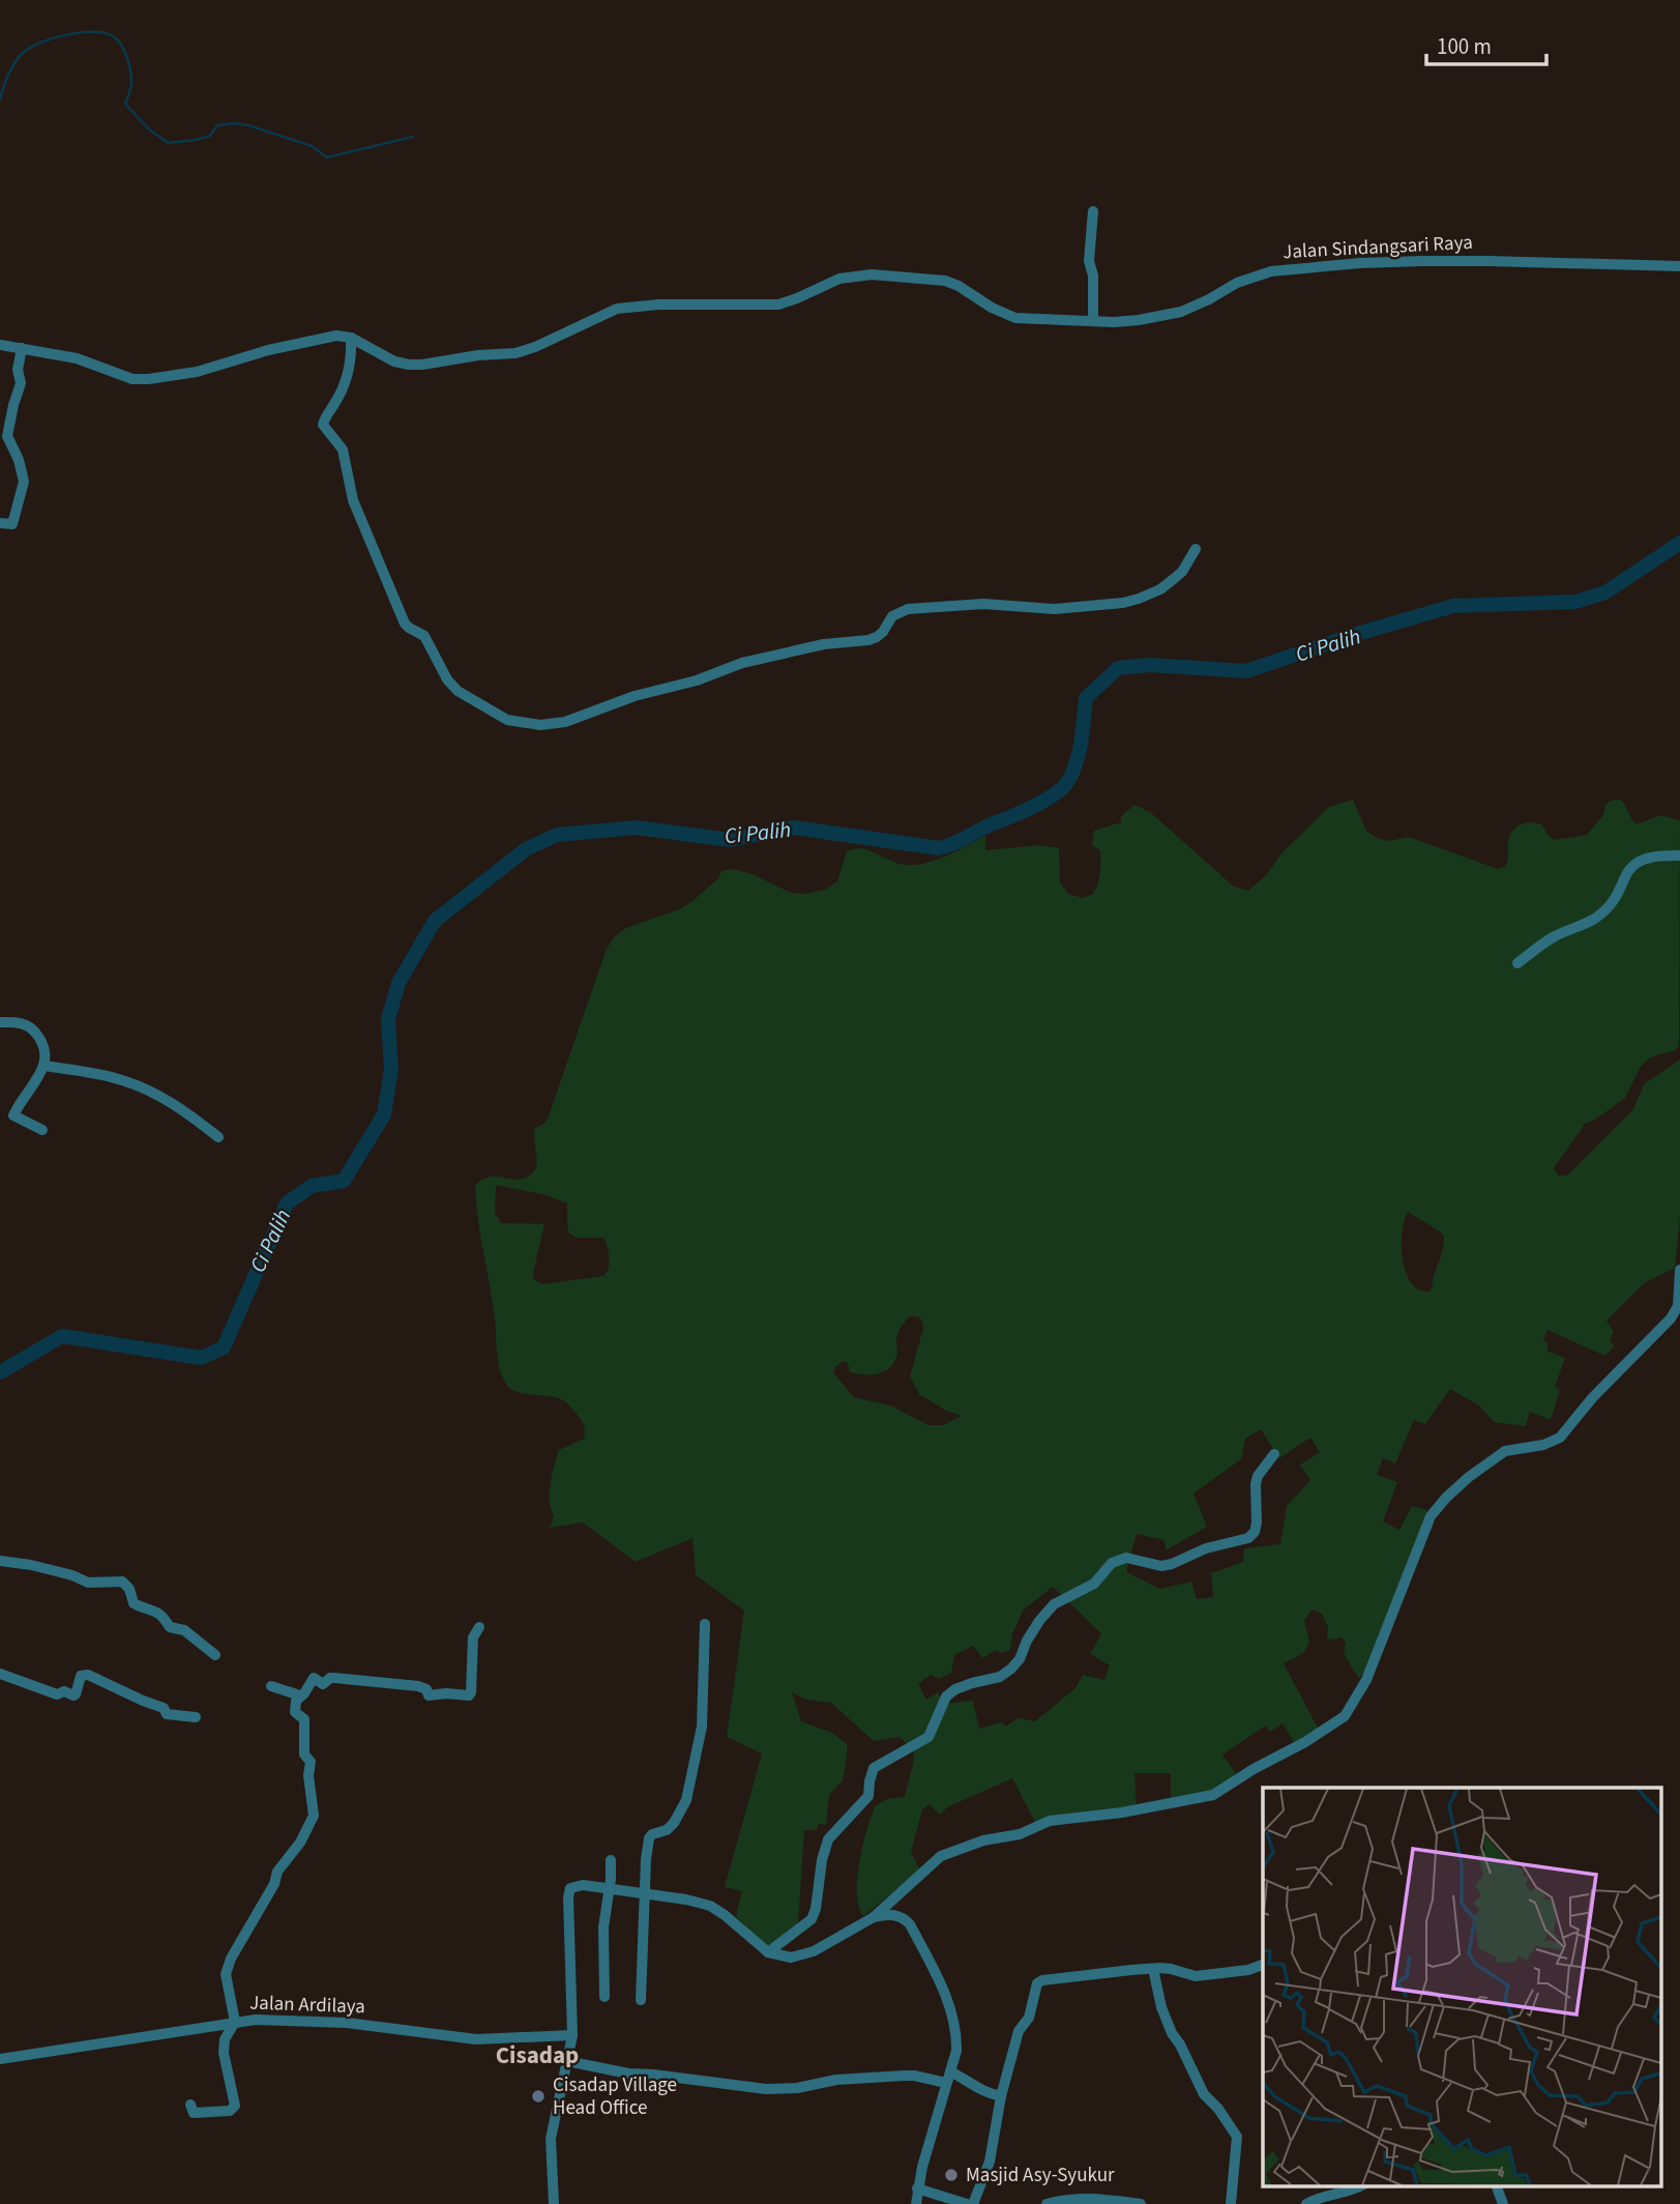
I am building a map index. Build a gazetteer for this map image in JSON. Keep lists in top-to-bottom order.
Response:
{
  "streets": {
    "street": ["Jalan Sindangsari Raya", "Jalan Ardilaya"]
  },
  "districts": ["Cisadap"],
  "water": ["Ci Palih"],
  "places": ["Cisadap Village Head Office", "Masjid Asy-Syukur"],
  "scale_bar": "100 m"
}
